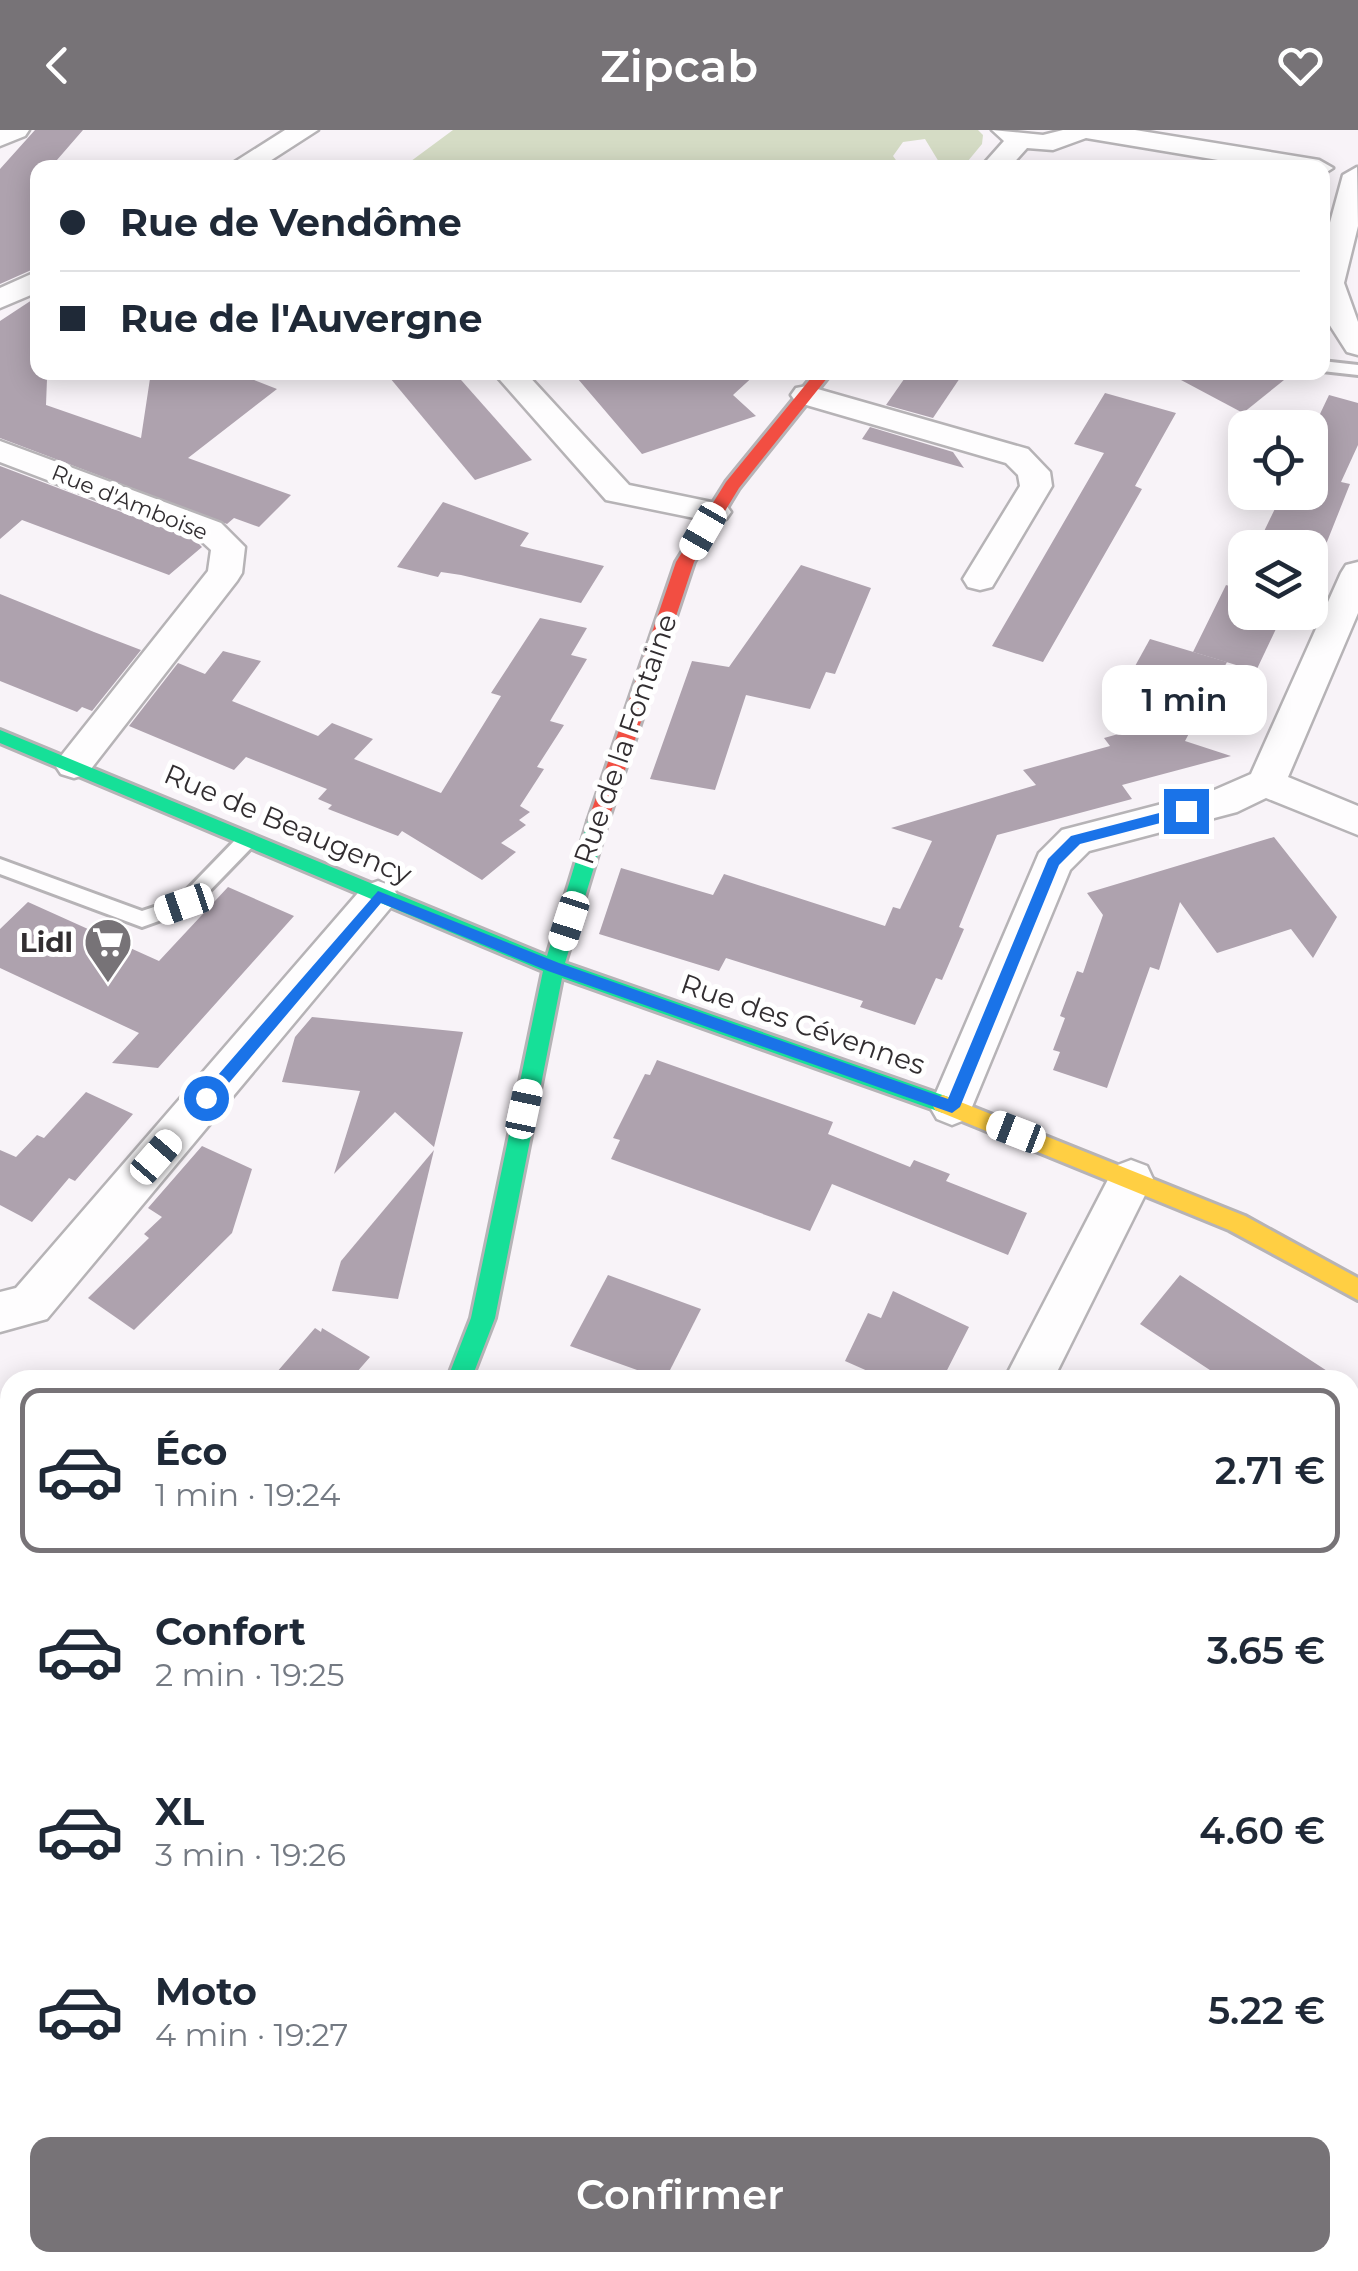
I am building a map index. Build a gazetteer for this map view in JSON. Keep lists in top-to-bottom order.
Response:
{
  "streets": {
    "street": [
      "Rue d'Amboise",
      "Rue de la Fontaine",
      "Rue de Beaugency",
      "Rue des Cévennes"
    ]
  },
  "crossings": [
    ["Rue d'Amboise", "Rue de Beaugency"],
    ["Rue de la Fontaine", "Rue de Beaugency"],
    ["Rue de la Fontaine", "Rue des Cévennes"],
    ["Rue de Beaugency", "Rue des Cévennes"]
  ],
  "places": {
    "supermarket": ["Lidl"]
  },
  "page": {
    "header": "Zipcab",
    "banner": ["Rue de Vendôme", "Rue de l'Auvergne"],
    "bubble": "1 min",
    "list": [
      {
        "name": "Éco",
        "note": "1 min · 19:24",
        "value": "2.71 €"
      },
      {
        "name": "Confort",
        "note": "2 min · 19:25",
        "value": "3.65 €"
      },
      {
        "name": "XL",
        "note": "3 min · 19:26",
        "value": "4.60 €"
      },
      {
        "name": "Moto",
        "note": "4 min · 19:27",
        "value": "5.22 €"
      }
    ],
    "buttons": "Confirmer"
  }
}
